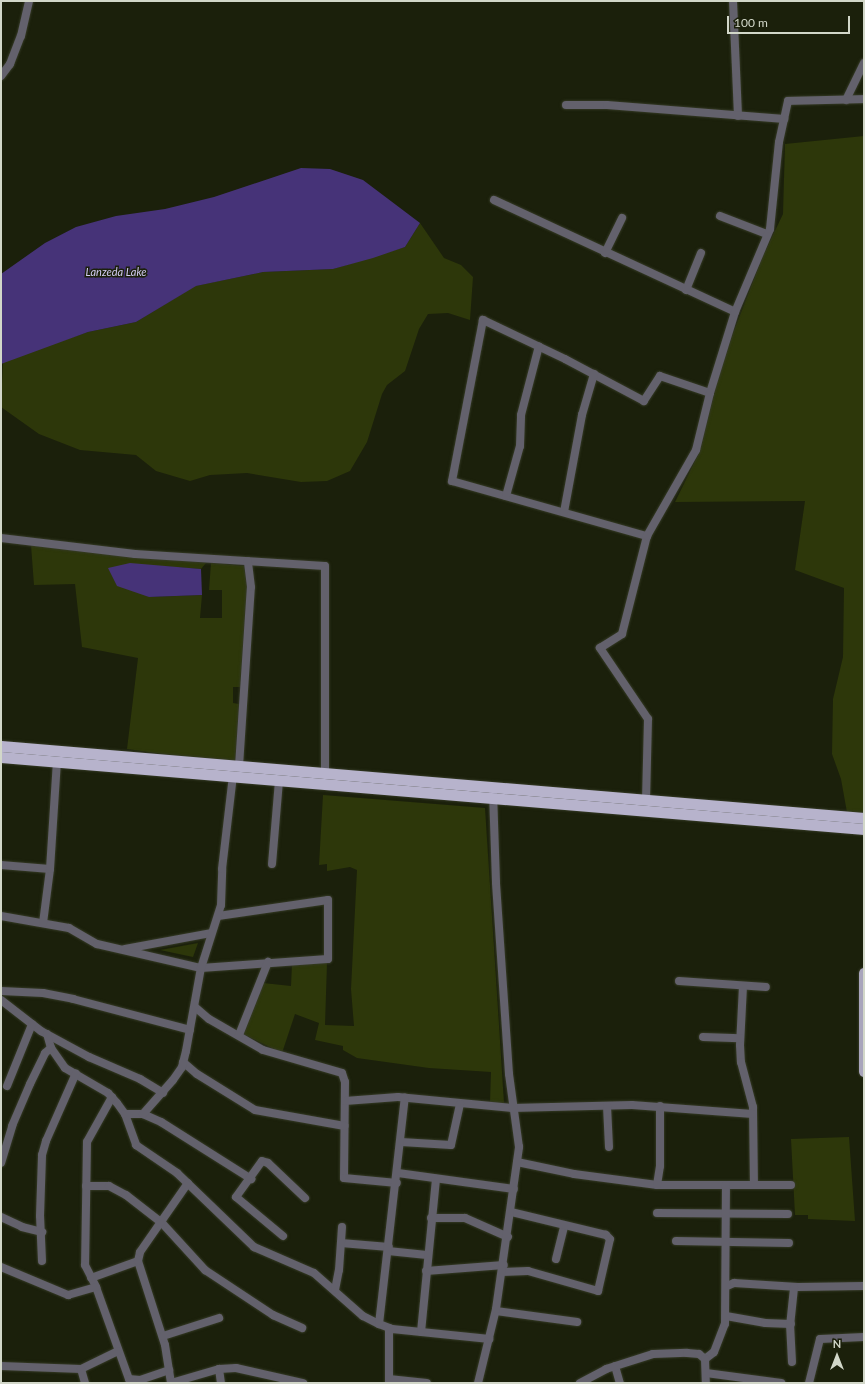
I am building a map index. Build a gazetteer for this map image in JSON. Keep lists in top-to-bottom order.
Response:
{
  "water": ["Lanzeda Lake"],
  "scale_bar": "100 m",
  "north": "top"
}
